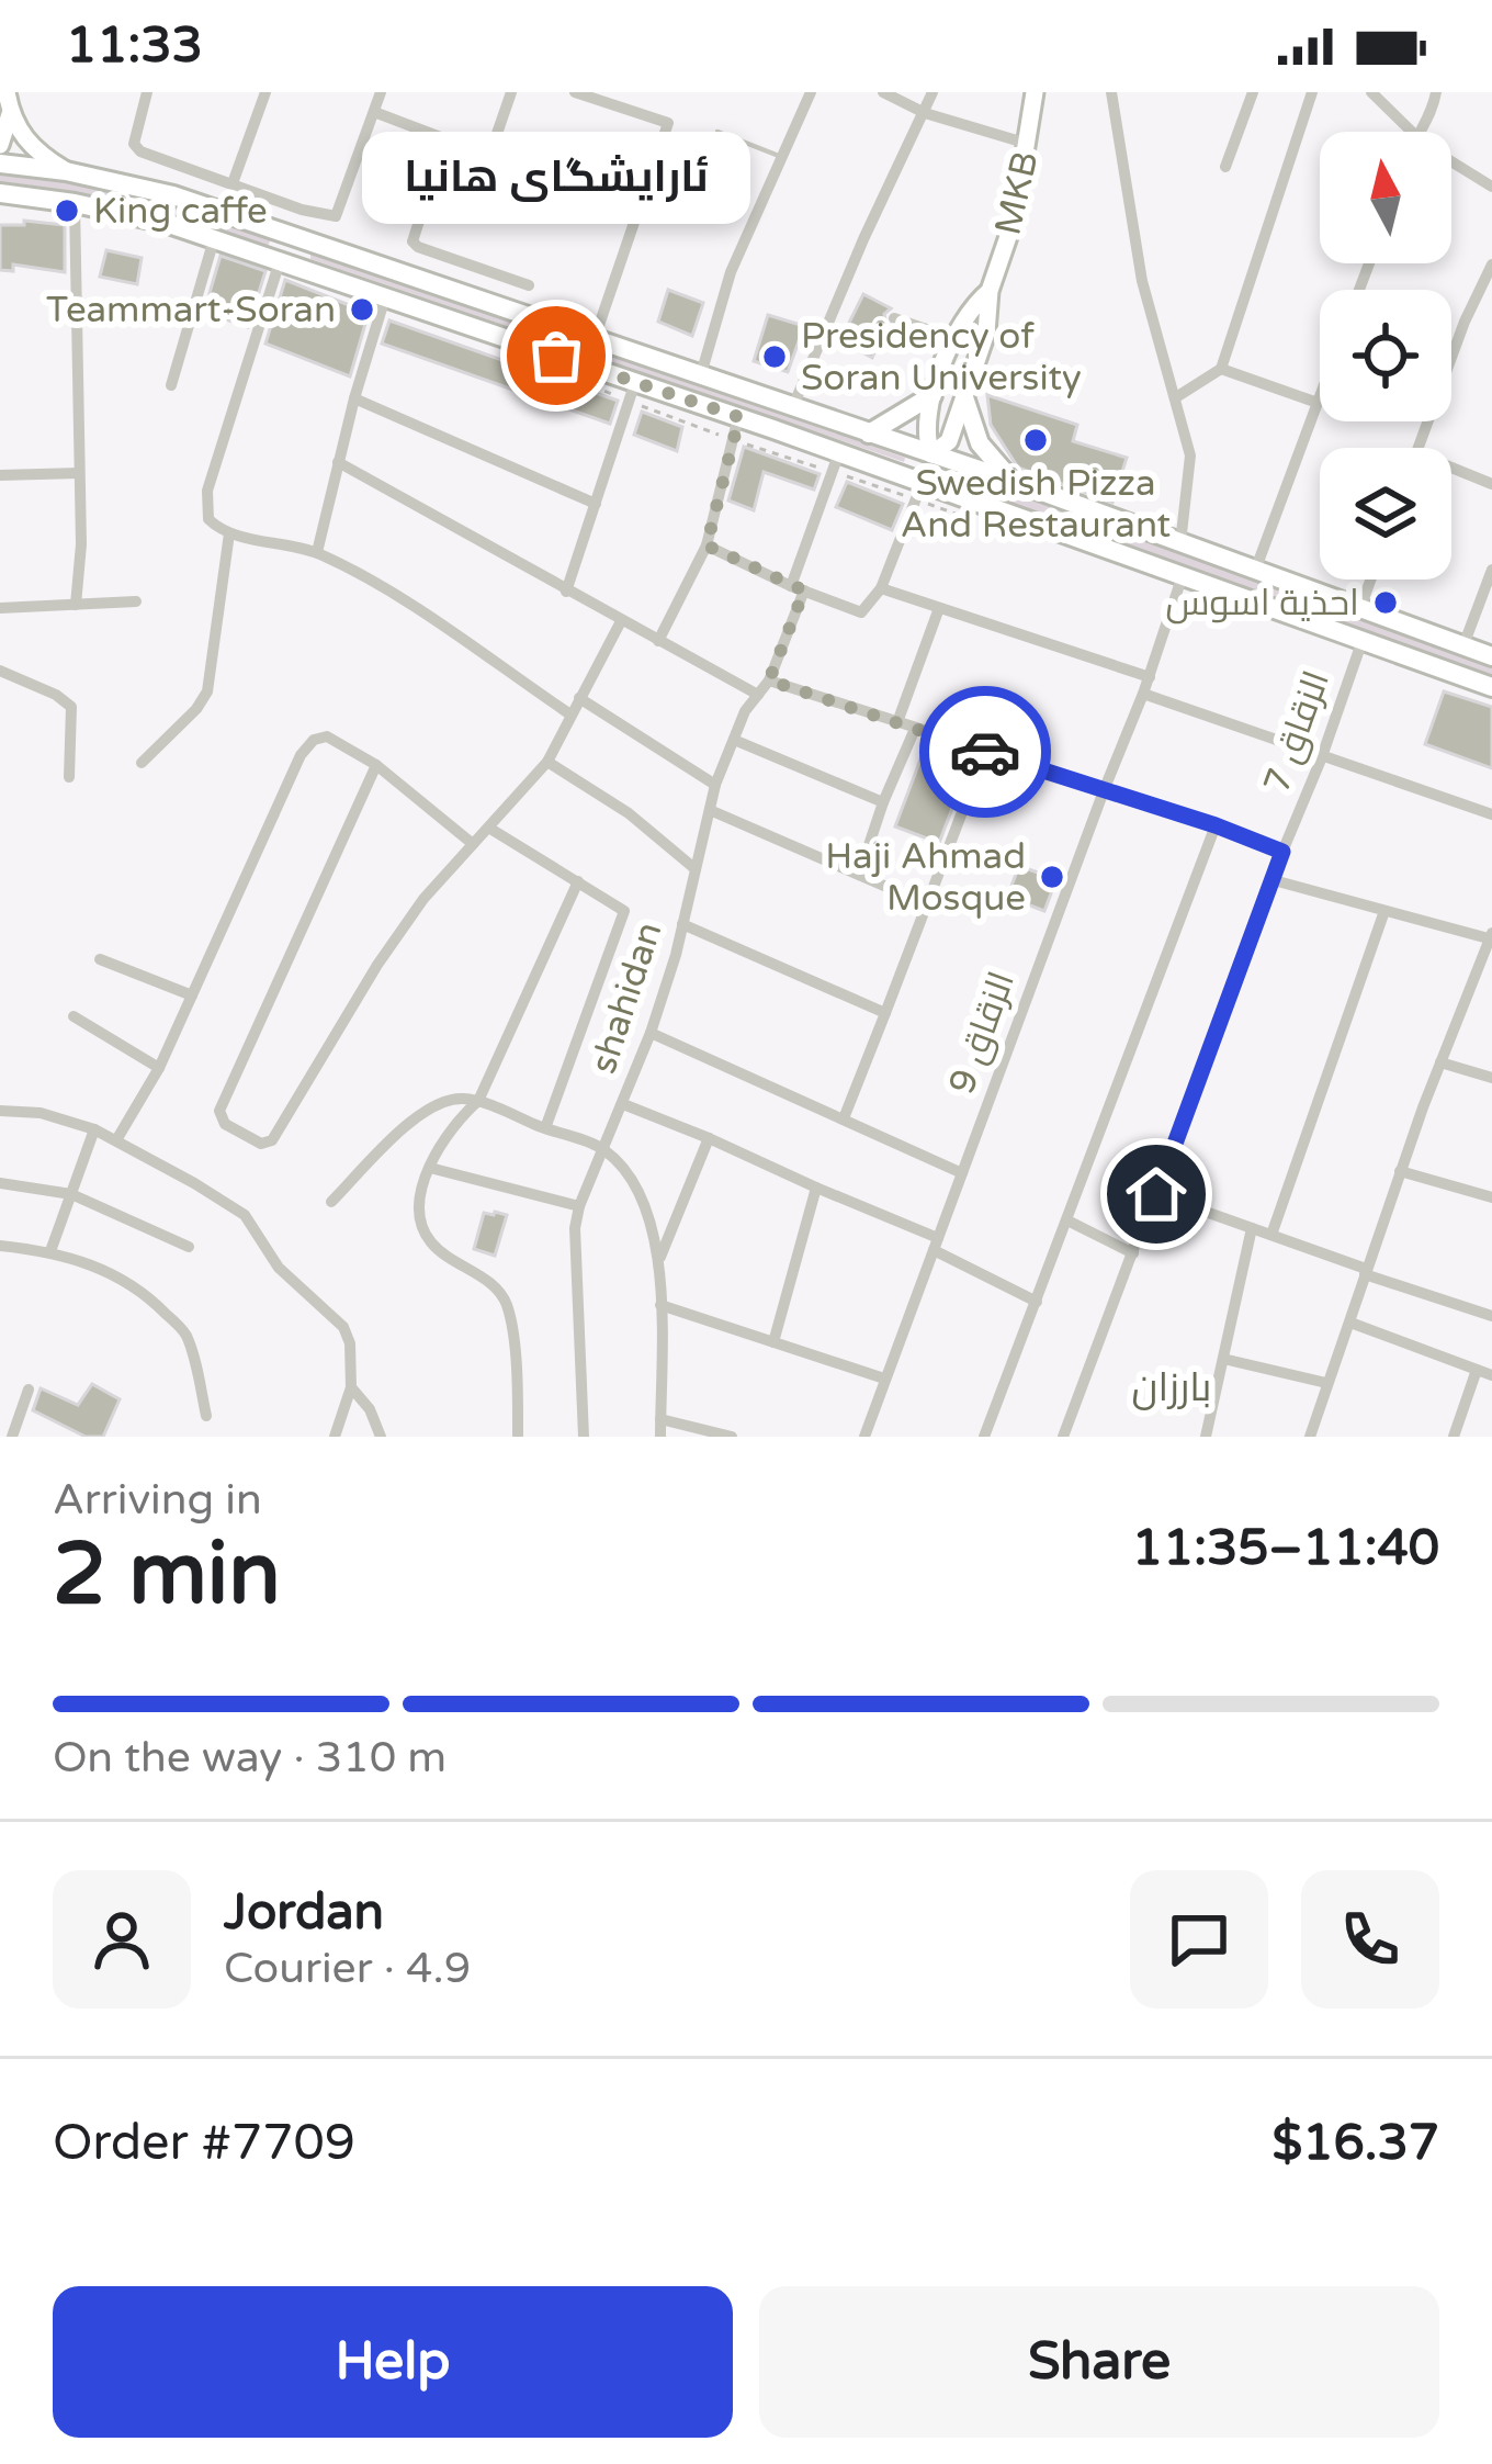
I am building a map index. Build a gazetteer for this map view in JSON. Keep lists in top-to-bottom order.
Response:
{
  "streets": {
    "main road": ["MKB"],
    "street": ["الزقاق 7", "shahidan", "الزقاق 9"]
  },
  "districts": ["بارزان"],
  "places": [
    "King caffe",
    "Teammart-Soran",
    "ئارایشگای هانیا",
    "Presidency of Soran University",
    "Swedish Pizza And Restaurant",
    "احذية اسوس",
    "Haji Ahmad Mosque"
  ],
  "north": "top",
  "page": {
    "status": "11:33",
    "bubble": "ئارایشگای هانیا",
    "heading": ["2 min", "Arriving in", "11:35–11:40"],
    "panel": [
      "Jordan",
      "Courier · 4.9",
      "Order #7709",
      "$16.37"
    ],
    "bar": "On the way · 310 m",
    "buttons": ["Help", "Share"]
  }
}
